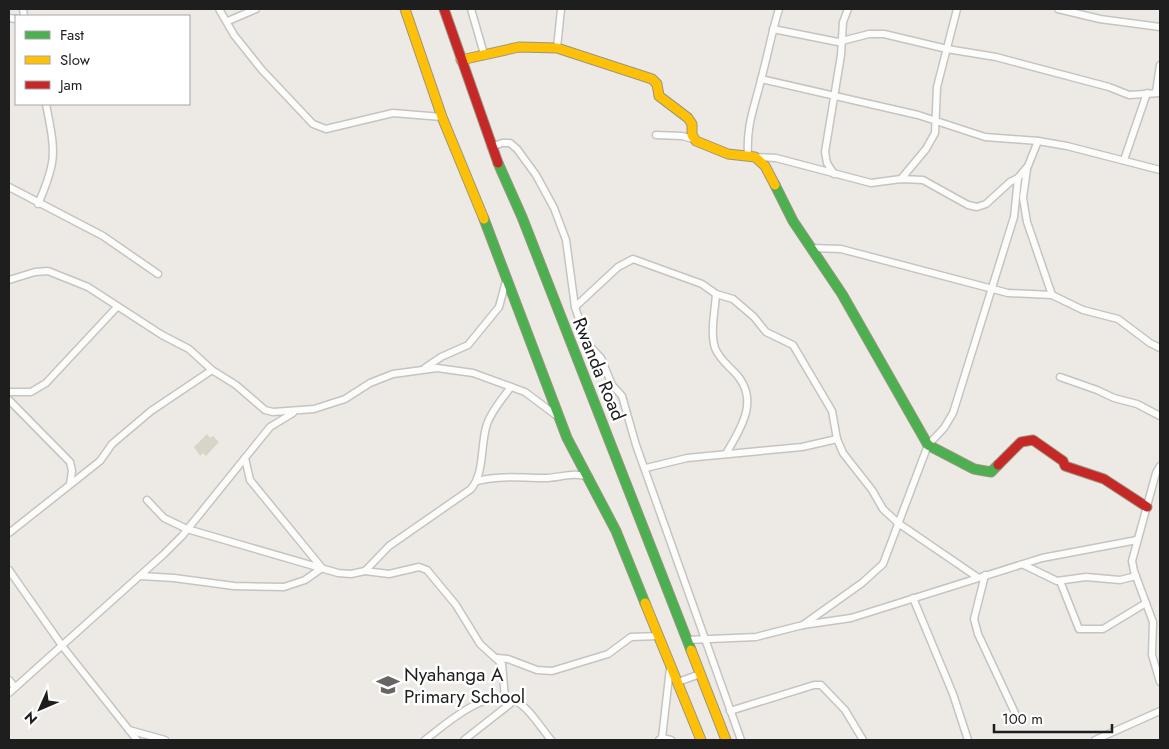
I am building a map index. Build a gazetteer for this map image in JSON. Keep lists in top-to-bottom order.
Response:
{
  "streets": {
    "main road": ["Rwanda Road"]
  },
  "places": {
    "school or university": ["Nyahanga A Primary School"]
  },
  "legend": ["Fast", "Slow", "Jam"],
  "scale_bar": "100 m",
  "north": "bottom left"
}
